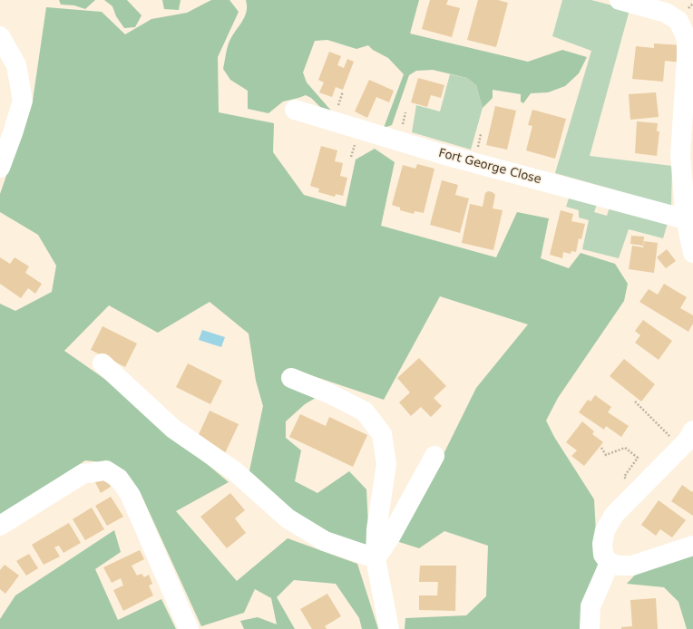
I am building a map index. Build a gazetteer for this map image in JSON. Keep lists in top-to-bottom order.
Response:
{
  "streets": {
    "street": ["Fort George Close"]
  }
}
